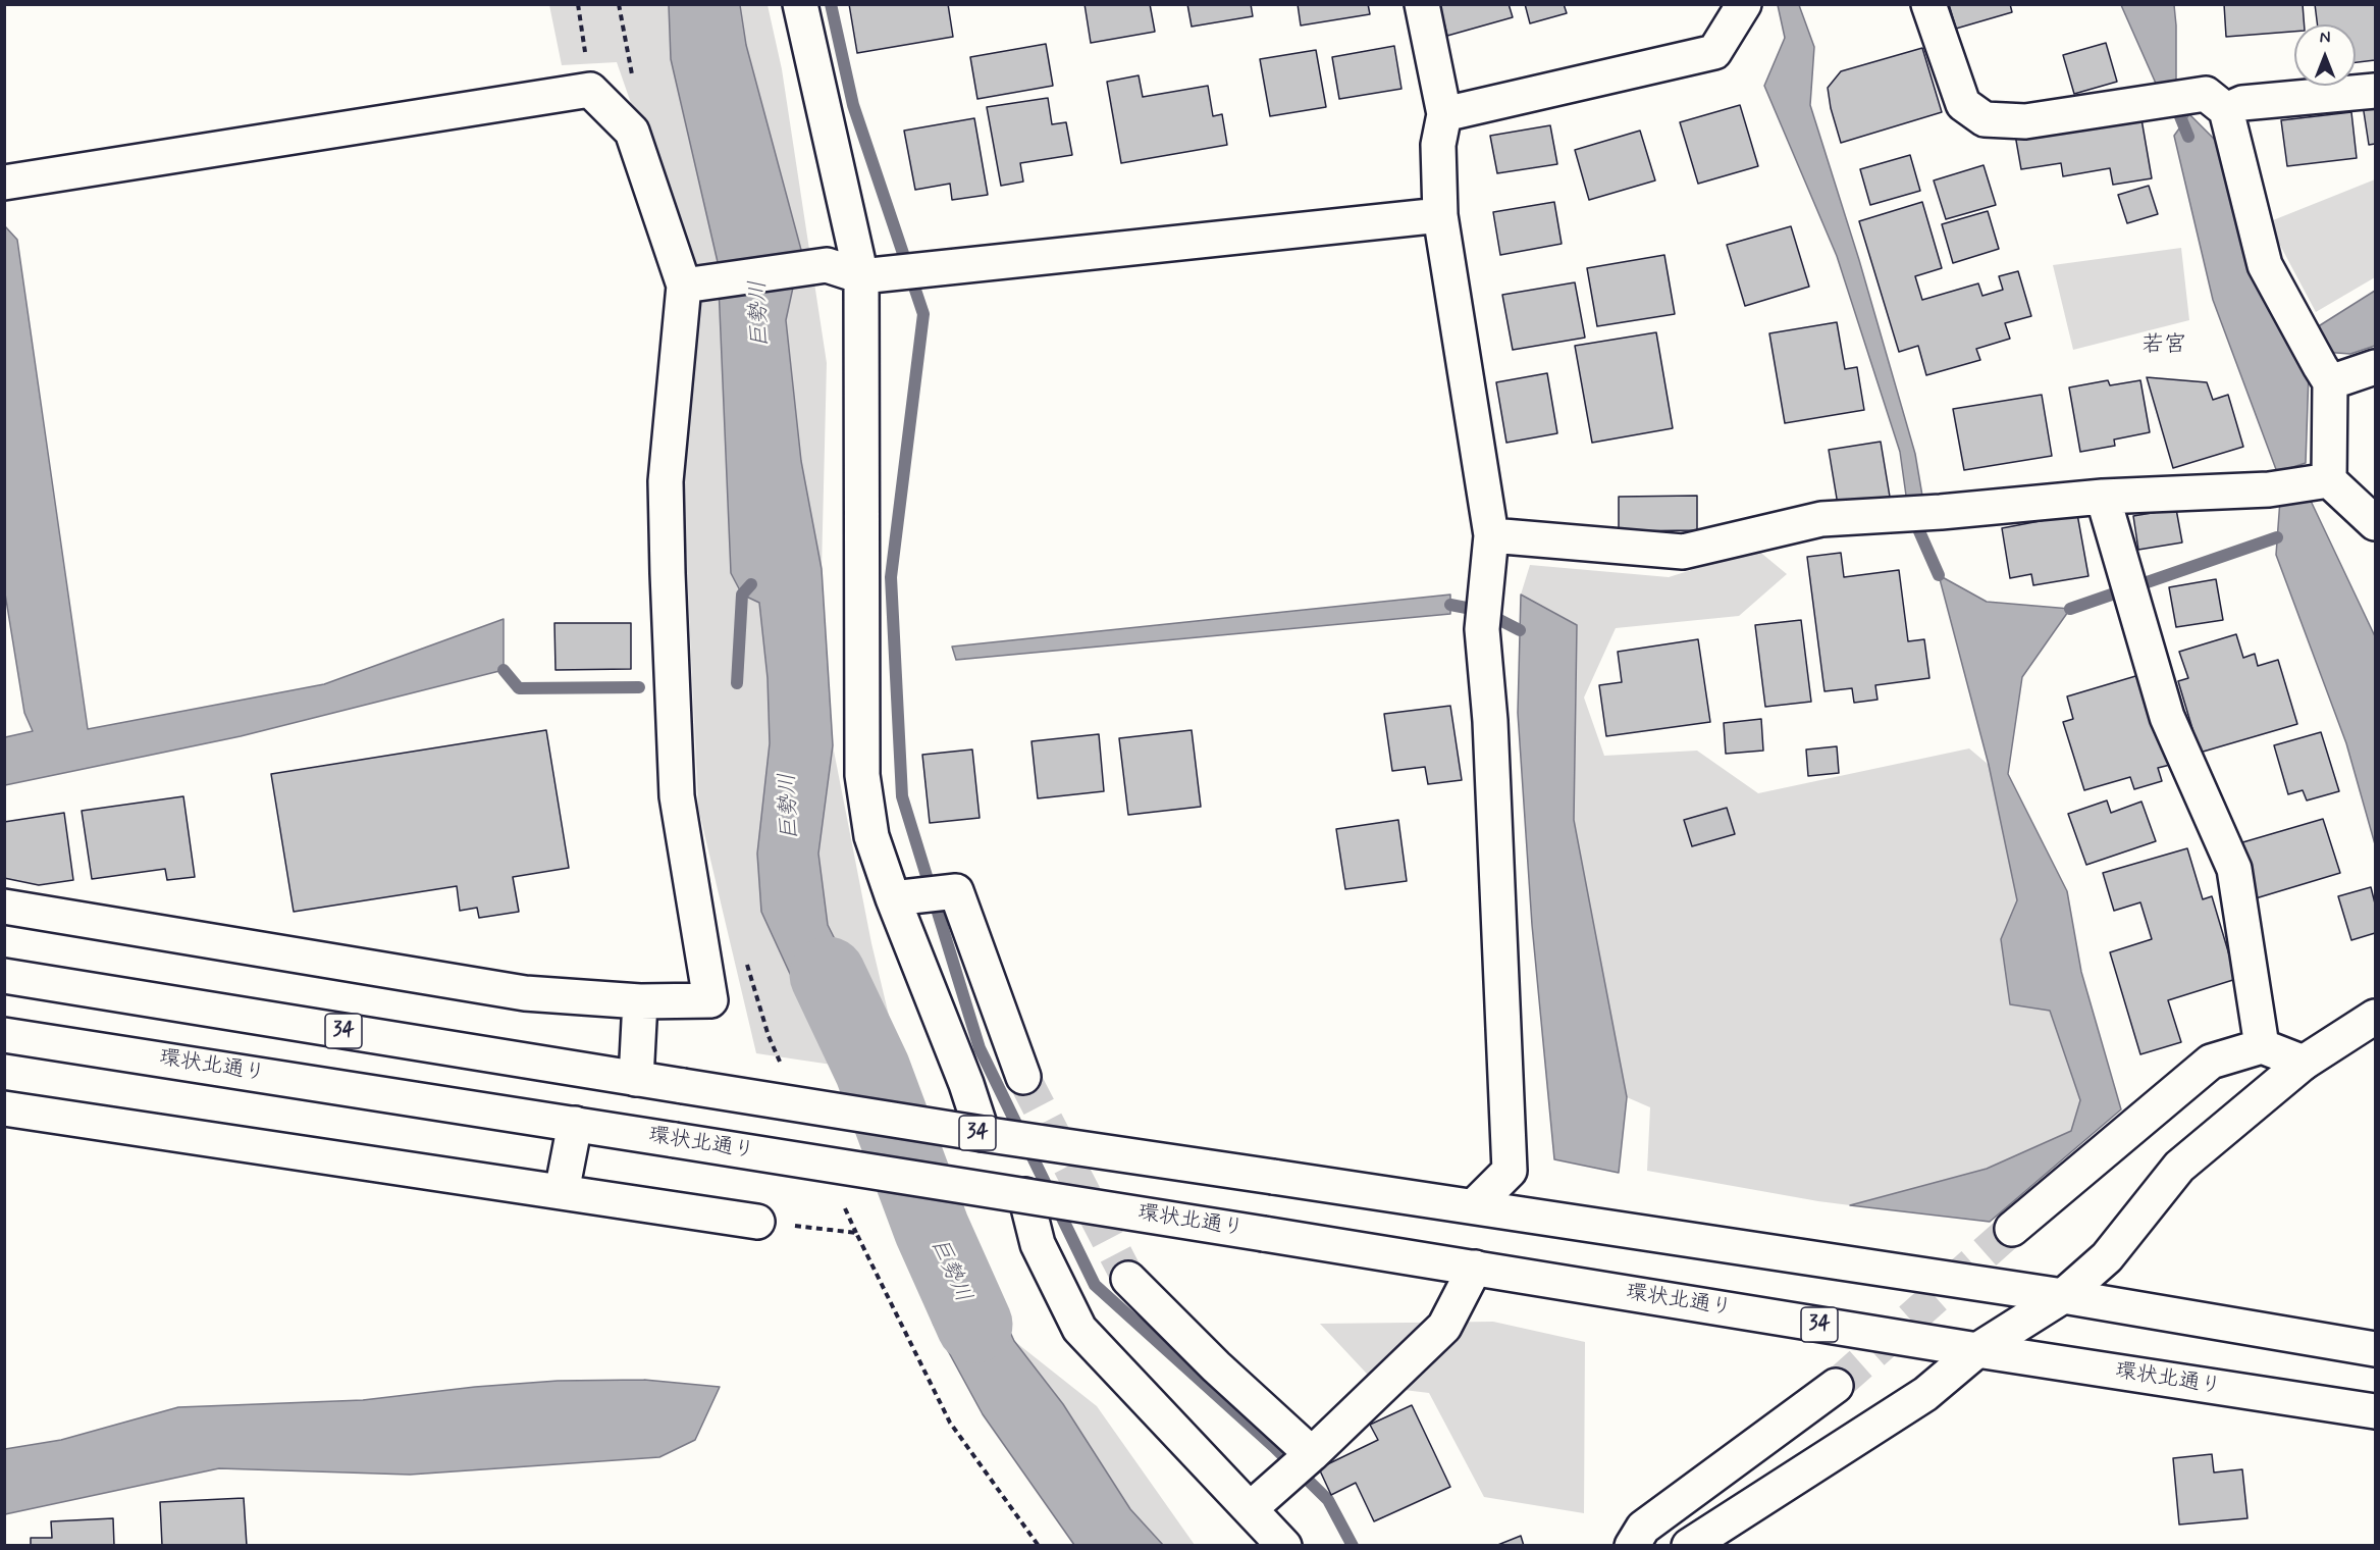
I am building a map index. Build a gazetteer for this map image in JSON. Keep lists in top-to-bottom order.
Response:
{
  "streets": {
    "main road": ["34", "環状北通り"]
  },
  "districts": ["若宮"],
  "water": ["巨勢川"],
  "north": "top"
}
